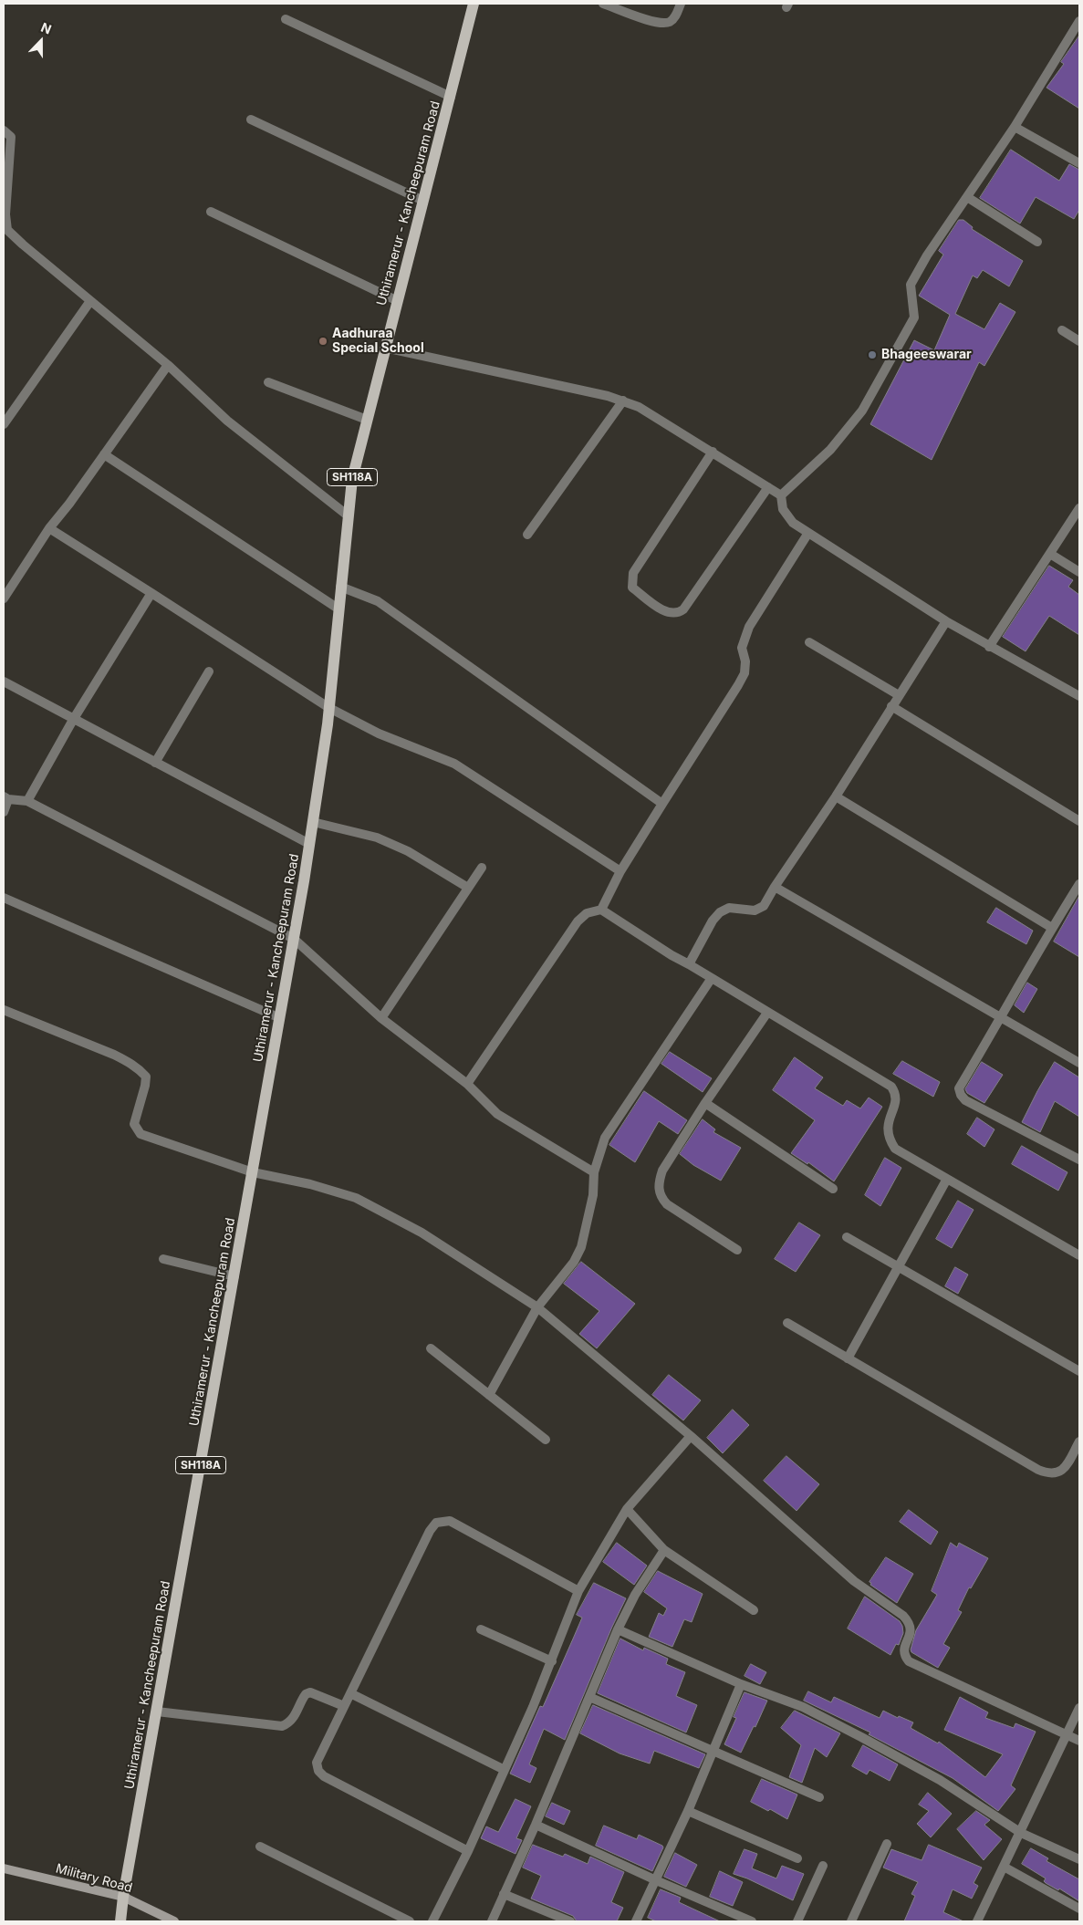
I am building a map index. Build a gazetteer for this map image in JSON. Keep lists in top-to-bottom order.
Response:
{
  "streets": {
    "main road": ["Uthiramerur - Kancheepuram Road", "SH118A", "Military Road"]
  },
  "crossings": [
    ["Uthiramerur - Kancheepuram Road", "Military Road"]
  ],
  "places": ["Aadhuraa Special School", "Bhageeswarar"],
  "north": "top"
}
